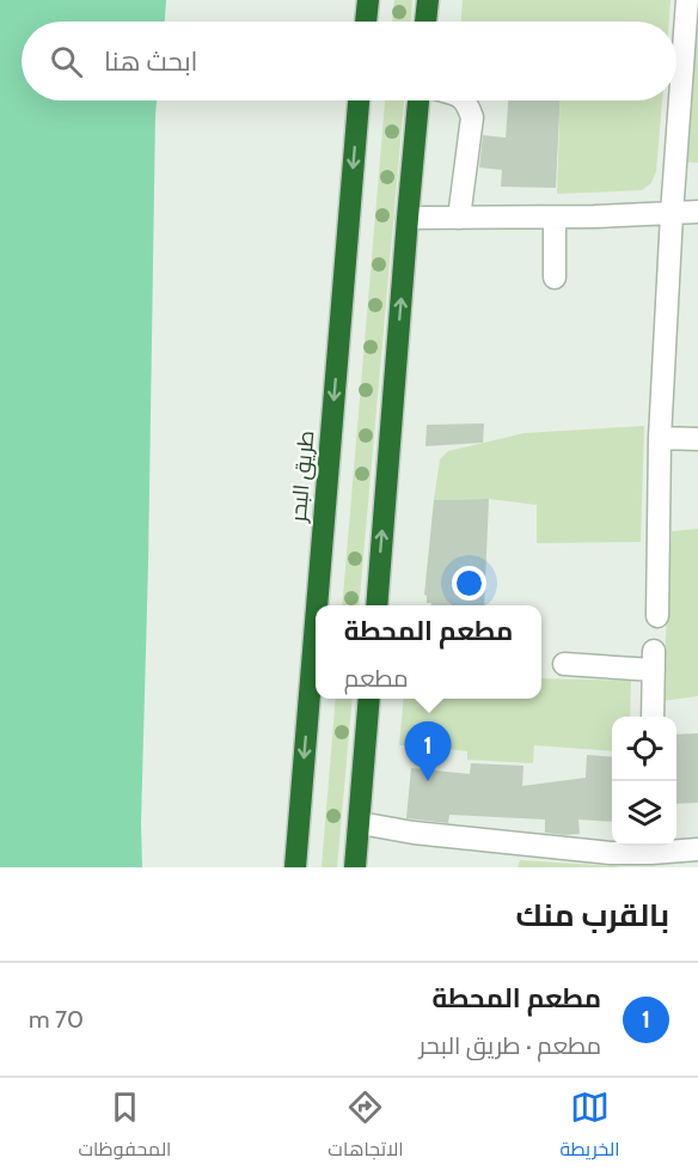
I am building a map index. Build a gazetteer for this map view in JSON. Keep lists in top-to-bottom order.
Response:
{
  "streets": {
    "highway": ["طريق البحر"]
  },
  "page": {
    "search": "ابحث هنا",
    "popup": ["مطعم المحطة", "مطعم"],
    "pins": "1",
    "heading": "بالقرب منك",
    "list": [
      {
        "mark": "1",
        "name": "مطعم المحطة",
        "note": "مطعم · طريق البحر",
        "value": "70 m"
      }
    ],
    "nav": ["الخريطة", "الاتجاهات", "المحفوظات"]
  }
}
